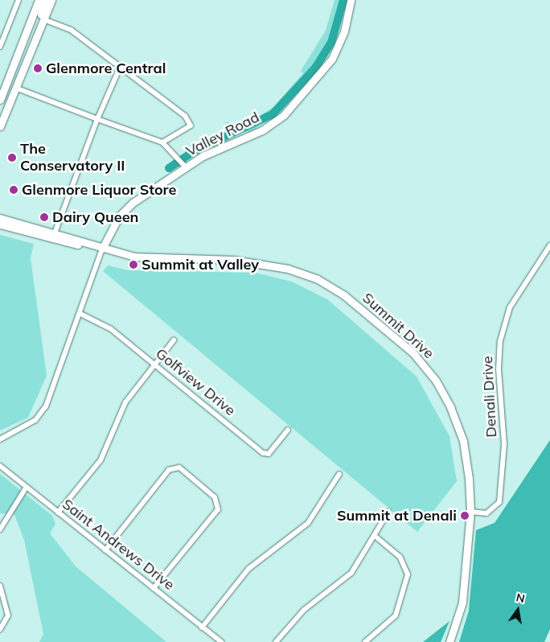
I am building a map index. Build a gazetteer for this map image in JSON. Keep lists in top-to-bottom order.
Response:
{
  "streets": {
    "street": [
      "Valley Road",
      "Summit Drive",
      "Golfview Drive",
      "Denali Drive",
      "Saint Andrews Drive"
    ]
  },
  "crossings": [
    ["Valley Road", "Summit Drive"],
    ["Valley Road", "Golfview Drive"],
    ["Summit Drive", "Denali Drive"]
  ],
  "places": [
    "Glenmore Central",
    "The Conservatory II",
    "Glenmore Liquor Store",
    "Dairy Queen",
    "Summit at Valley",
    "Summit at Denali"
  ],
  "north": "top"
}
